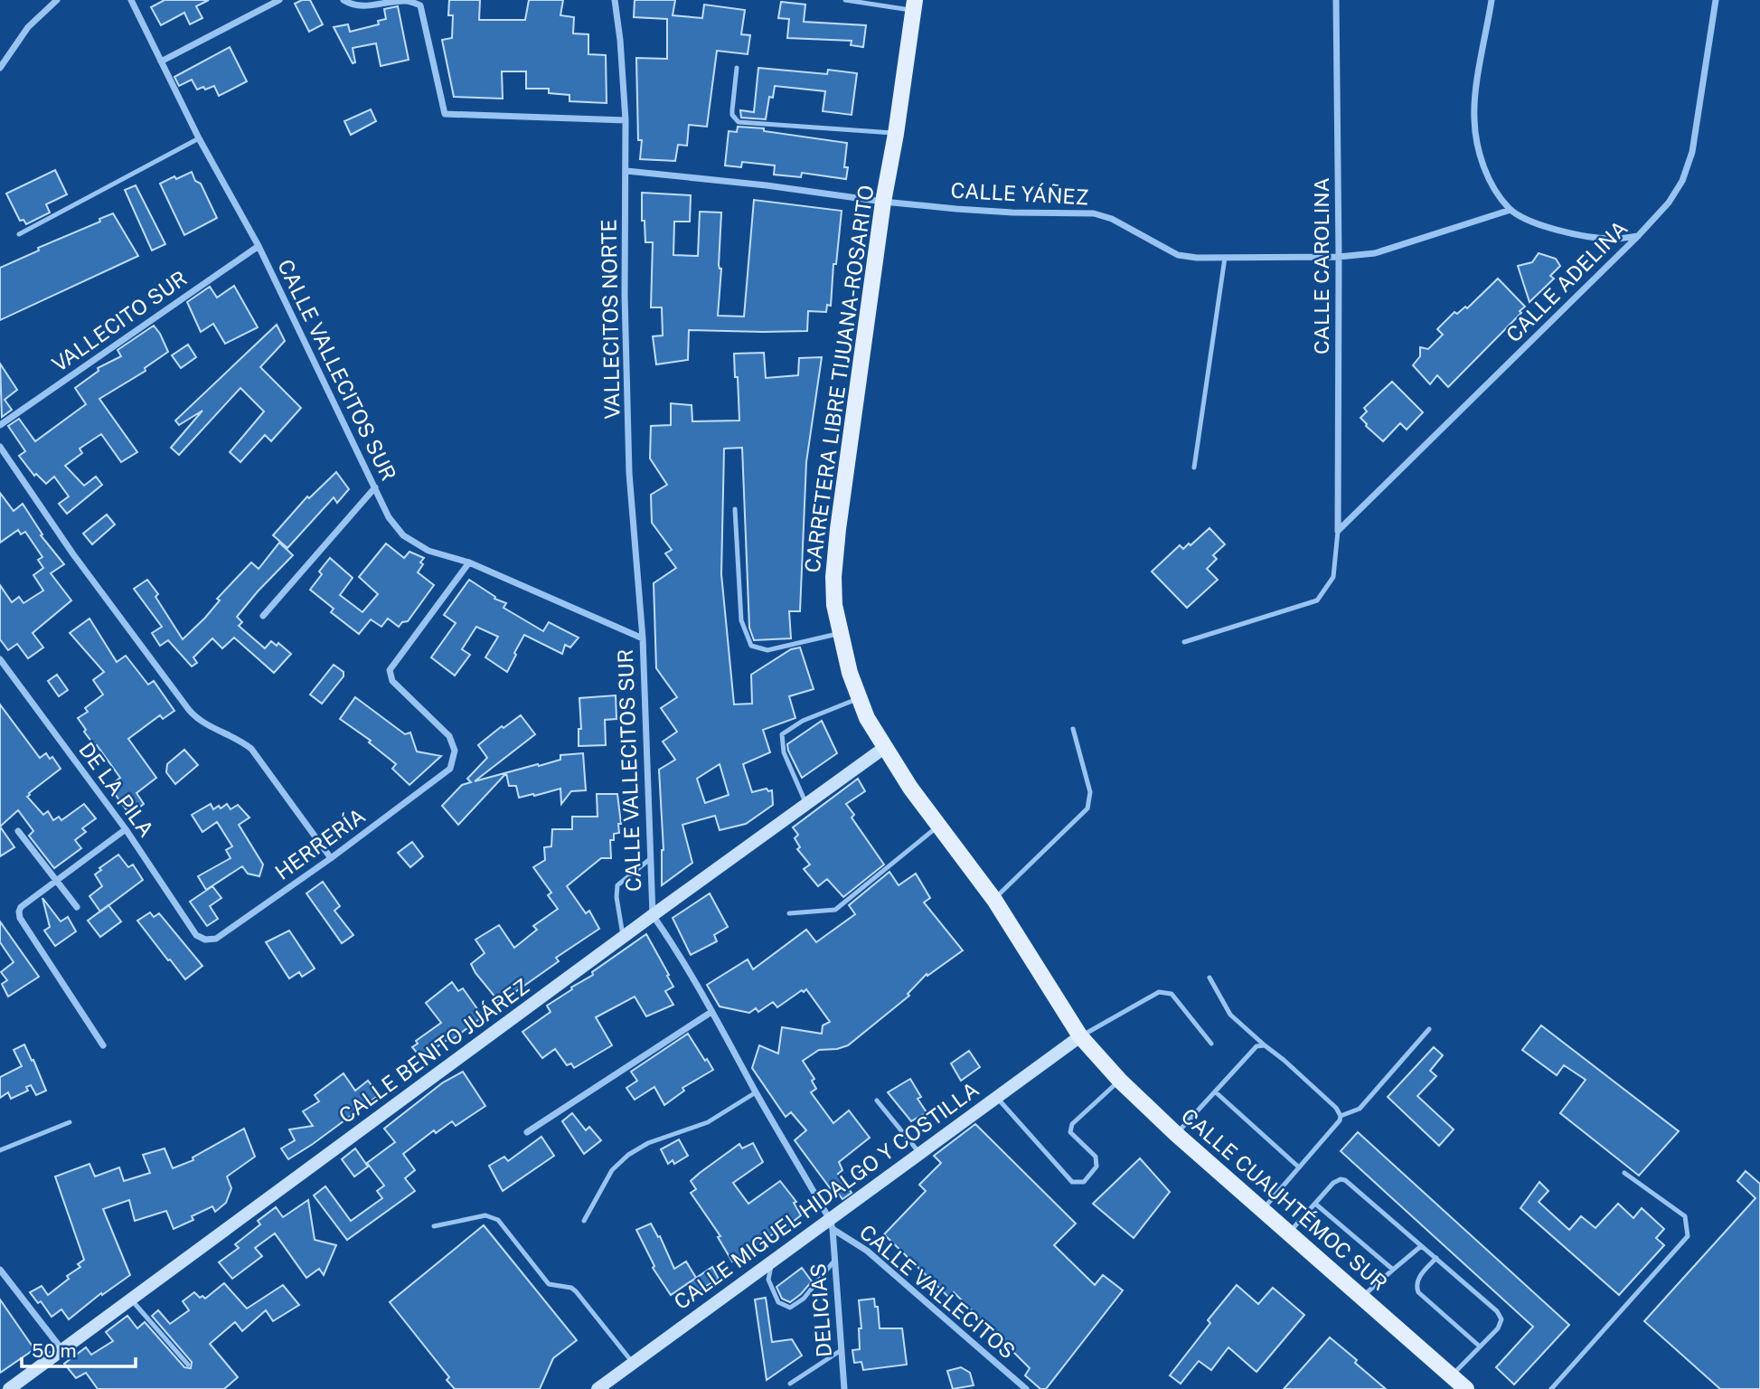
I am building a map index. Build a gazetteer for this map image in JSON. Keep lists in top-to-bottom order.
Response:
{
  "streets": {
    "main road": ["CARRETERA LIBRE TIJUANA-ROSARITO", "CALLE CUAUHTÉMOC SUR"],
    "street": [
      "CALLE YÁÑEZ",
      "CALLE CAROLINA",
      "CALLE ADELINA",
      "VALLECITOS NORTE",
      "VALLECITO SUR",
      "CALLE VALLECITOS SUR",
      "DE LA PILA",
      "HERRERÍA",
      "CALLE BENITO JUÁREZ",
      "CALLE MIGUEL HIDALGO Y COSTILLA",
      "CALLE VALLECITOS",
      "DELICIAS"
    ]
  },
  "crossings": [
    ["CALLE YÁÑEZ", "CALLE CAROLINA"],
    ["CALLE YÁÑEZ", "VALLECITOS NORTE"],
    ["CALLE YÁÑEZ", "CARRETERA LIBRE TIJUANA-ROSARITO"],
    ["CALLE CAROLINA", "CALLE ADELINA"],
    ["VALLECITOS NORTE", "CALLE VALLECITOS SUR"],
    ["VALLECITO SUR", "CALLE VALLECITOS SUR"],
    ["CALLE VALLECITOS SUR", "HERRERÍA"],
    ["CALLE VALLECITOS SUR", "CALLE BENITO JUÁREZ"],
    ["CALLE VALLECITOS SUR", "CALLE MIGUEL HIDALGO Y COSTILLA"],
    ["CALLE VALLECITOS SUR", "CALLE VALLECITOS"],
    ["CALLE VALLECITOS SUR", "DELICIAS"],
    ["CARRETERA LIBRE TIJUANA-ROSARITO", "CALLE BENITO JUÁREZ"],
    ["CARRETERA LIBRE TIJUANA-ROSARITO", "CALLE MIGUEL HIDALGO Y COSTILLA"],
    ["CARRETERA LIBRE TIJUANA-ROSARITO", "CALLE CUAUHTÉMOC SUR"],
    ["DE LA PILA", "HERRERÍA"],
    ["CALLE MIGUEL HIDALGO Y COSTILLA", "CALLE CUAUHTÉMOC SUR"],
    ["CALLE MIGUEL HIDALGO Y COSTILLA", "CALLE VALLECITOS"],
    ["CALLE MIGUEL HIDALGO Y COSTILLA", "DELICIAS"],
    ["CALLE VALLECITOS", "DELICIAS"]
  ],
  "scale_bar": "50 m"
}
